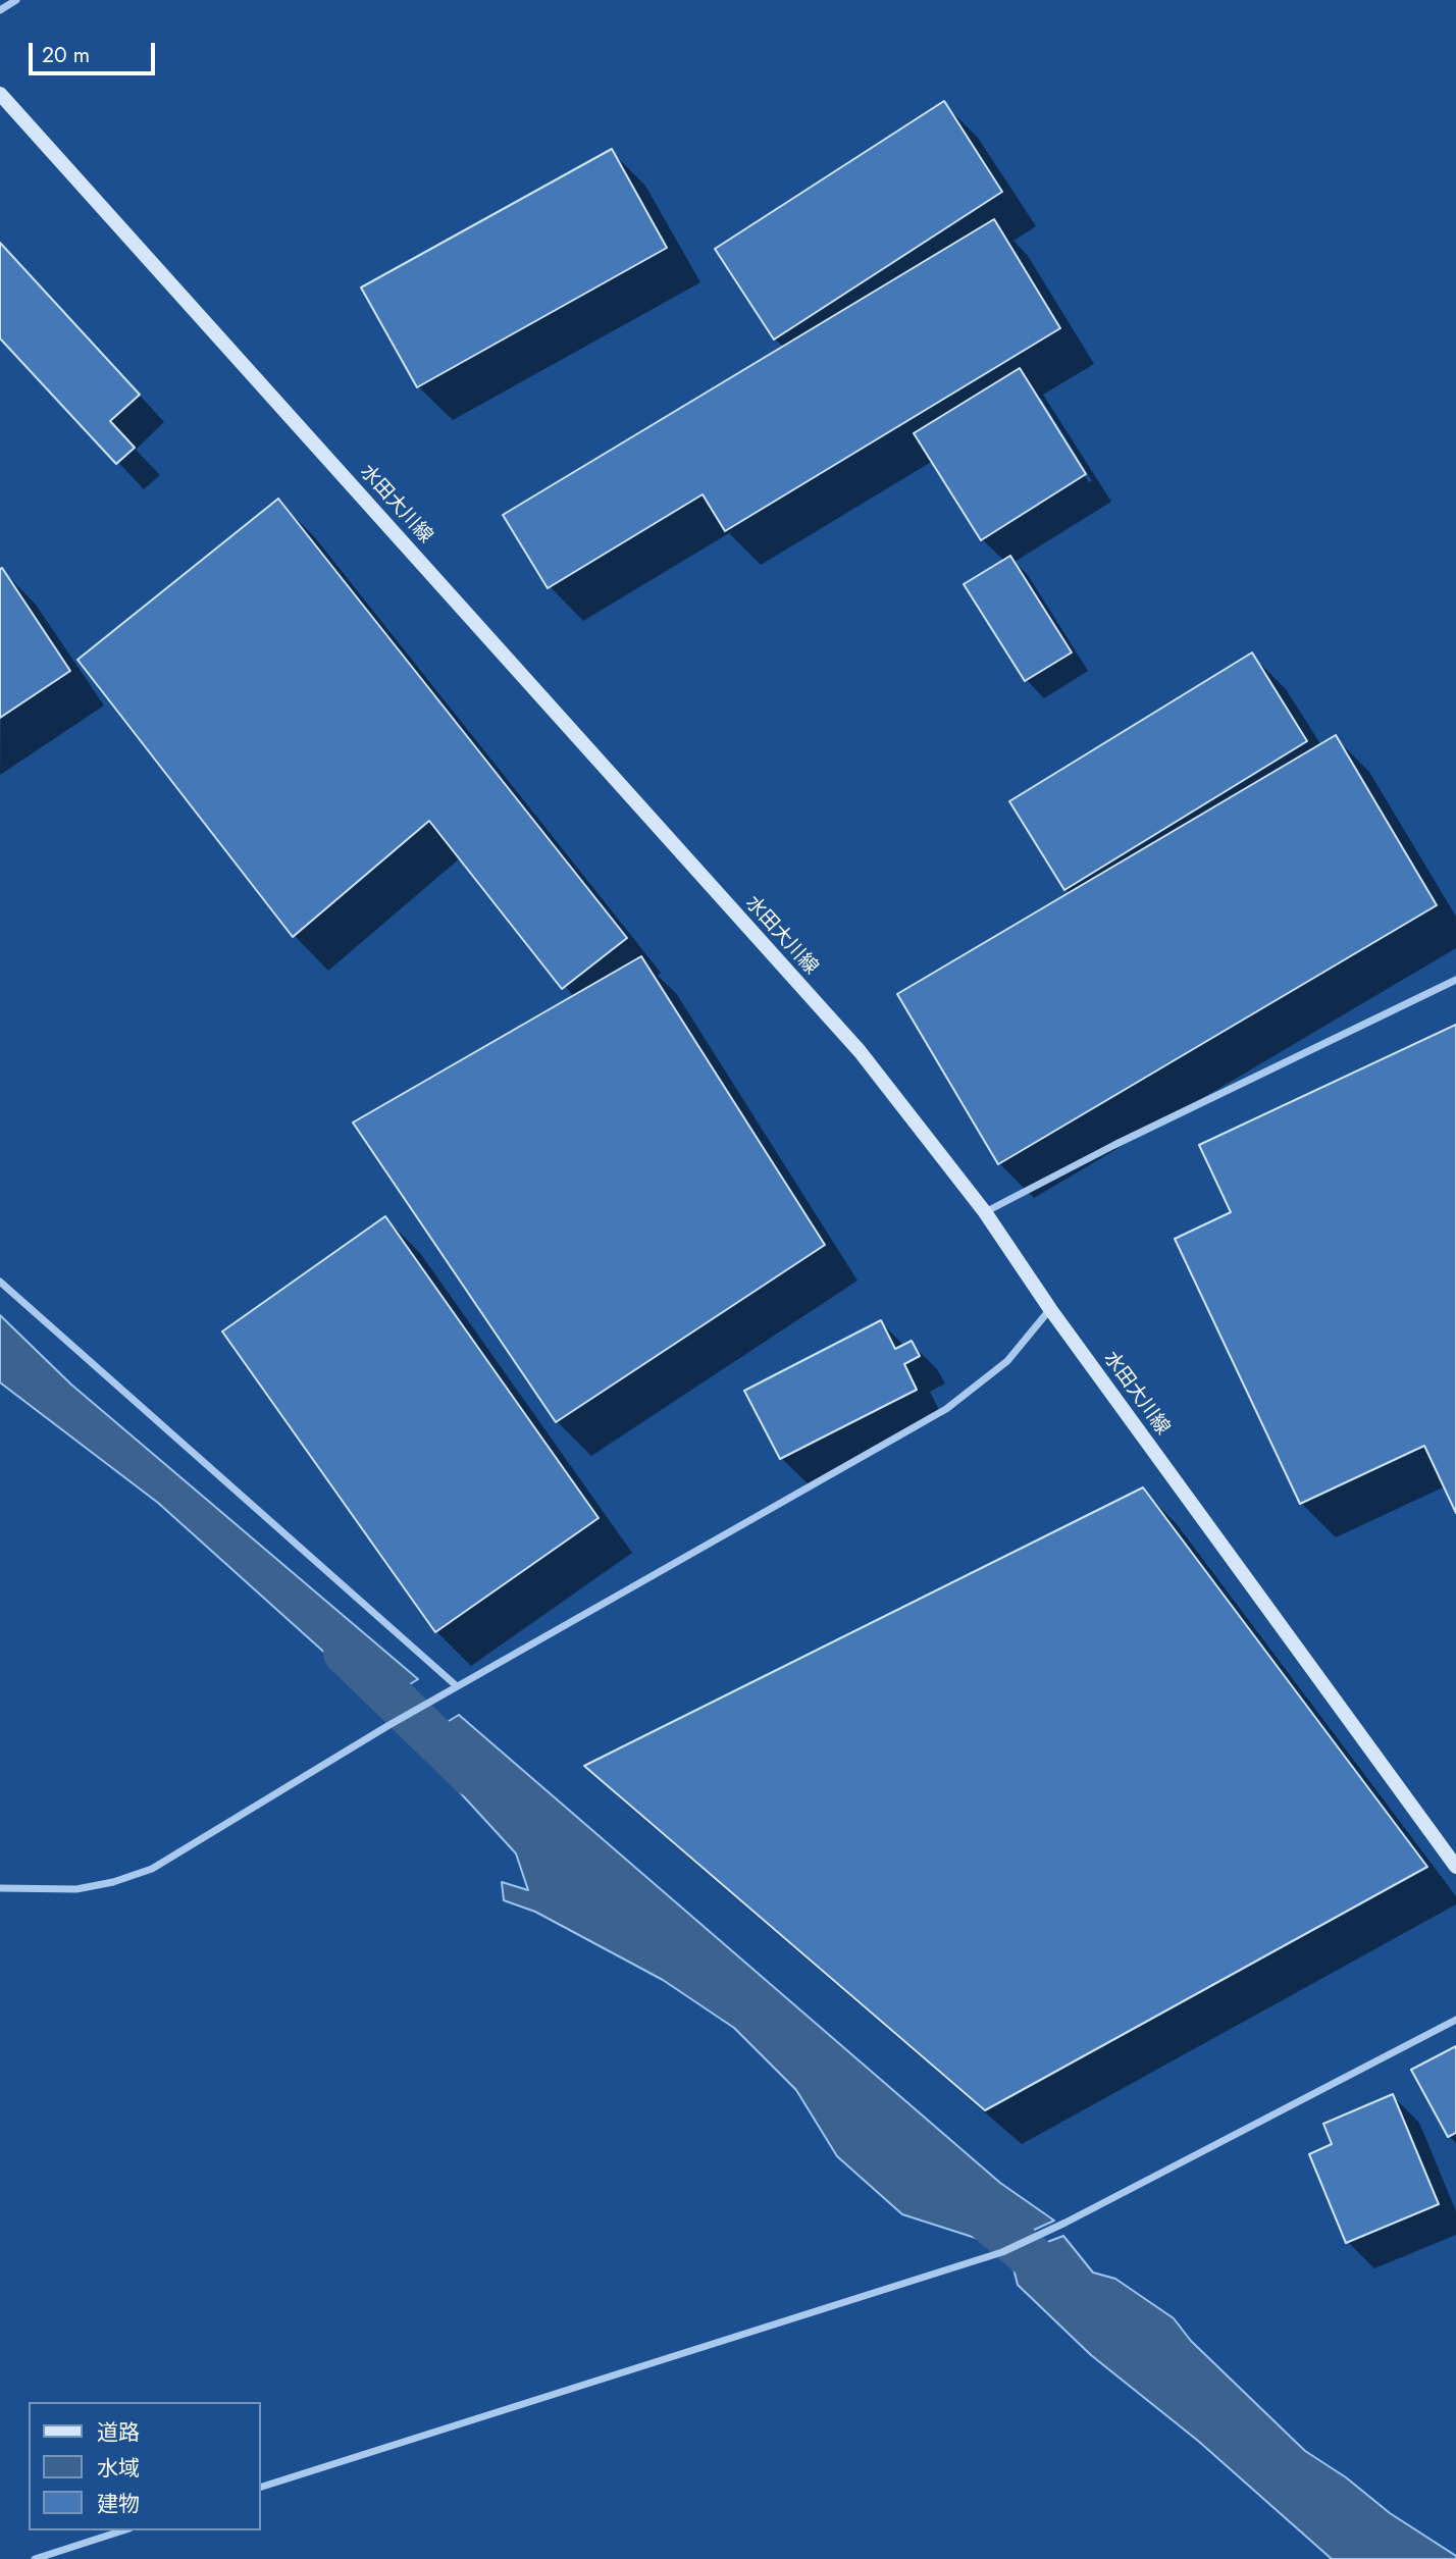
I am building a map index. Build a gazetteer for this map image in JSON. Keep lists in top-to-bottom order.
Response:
{
  "streets": {
    "main road": ["水田大川線"]
  },
  "legend": ["道路", "水域", "建物"],
  "scale_bar": "20 m"
}
